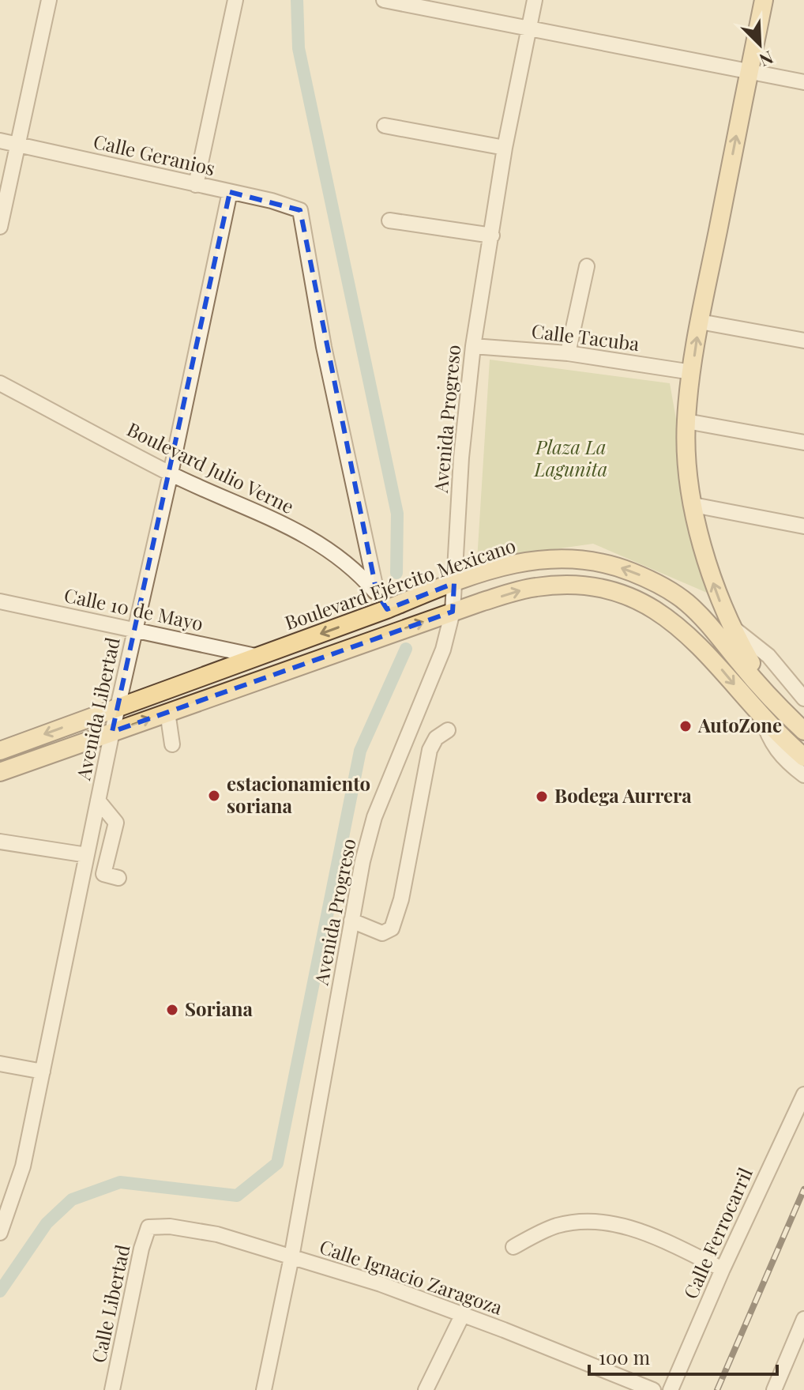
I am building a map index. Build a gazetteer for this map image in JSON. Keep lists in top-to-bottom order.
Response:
{
  "streets": {
    "main road": ["Boulevard Ejército Mexicano"],
    "street": [
      "Calle Geranios",
      "Calle Tacuba",
      "Avenida Progreso",
      "Boulevard Julio Verne",
      "Calle 10 de Mayo",
      "Avenida Libertad",
      "Calle Ferrocarril",
      "Calle Ignacio Zaragoza",
      "Calle Libertad"
    ]
  },
  "crossings": [
    ["Calle Geranios", "Boulevard Julio Verne"],
    ["Calle Geranios", "Avenida Libertad"],
    ["Calle Tacuba", "Avenida Progreso"],
    ["Avenida Progreso", "Boulevard Ejército Mexicano"],
    ["Avenida Progreso", "Calle Ignacio Zaragoza"],
    ["Boulevard Julio Verne", "Boulevard Ejército Mexicano"],
    ["Boulevard Julio Verne", "Avenida Libertad"],
    ["Boulevard Ejército Mexicano", "Calle 10 de Mayo"],
    ["Boulevard Ejército Mexicano", "Avenida Libertad"],
    ["Calle 10 de Mayo", "Avenida Libertad"],
    ["Calle Ignacio Zaragoza", "Calle Libertad"]
  ],
  "parks": ["Plaza La Lagunita"],
  "places": [
    "AutoZone",
    "estacionamiento soriana",
    "Bodega Aurrera",
    "Soriana"
  ],
  "scale_bar": "100 m",
  "north": "bottom right"
}
